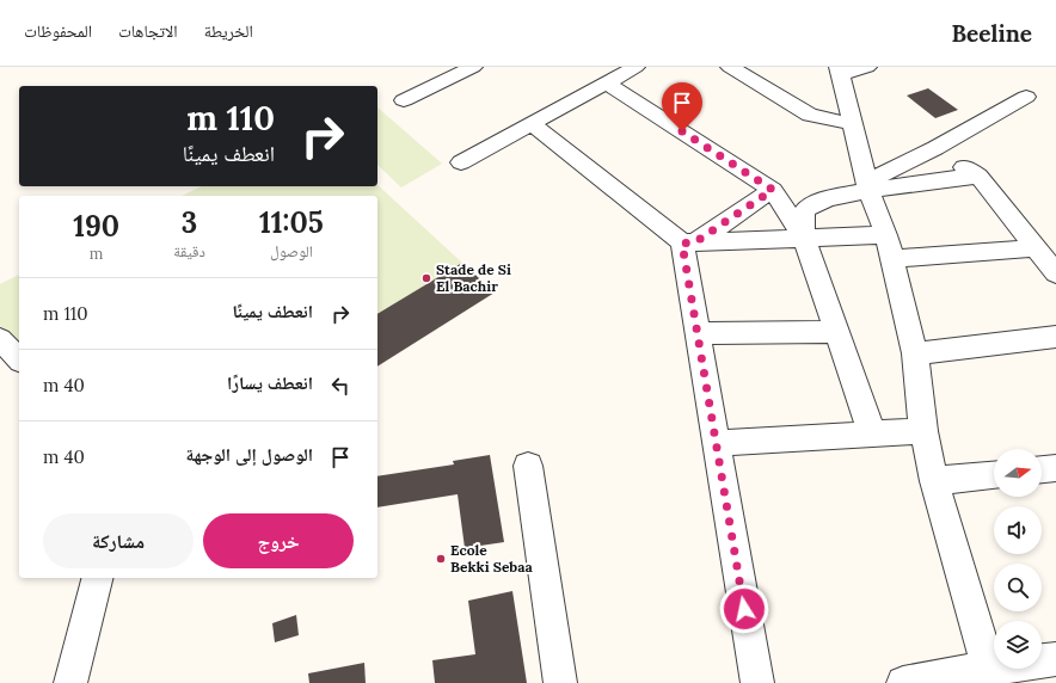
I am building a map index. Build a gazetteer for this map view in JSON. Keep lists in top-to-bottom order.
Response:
{
  "places": ["Stade de Si El Bachir", "Ecole Bekki Sebaa"],
  "north": "right",
  "page": {
    "header": "Beeline",
    "nav": ["الخريطة", "الاتجاهات", "المحفوظات"],
    "turn": ["110 m", "انعطف يمينًا"],
    "eta": [
      "11:05",
      "الوصول",
      "3",
      "دقيقة",
      "190",
      "m"
    ],
    "list": [
      {
        "name": "انعطف يمينًا",
        "value": "110 m"
      },
      {
        "name": "انعطف يسارًا",
        "value": "40 m"
      },
      {
        "name": "الوصول إلى الوجهة",
        "value": "40 m"
      }
    ],
    "buttons": ["خروج", "مشاركة"]
  }
}
